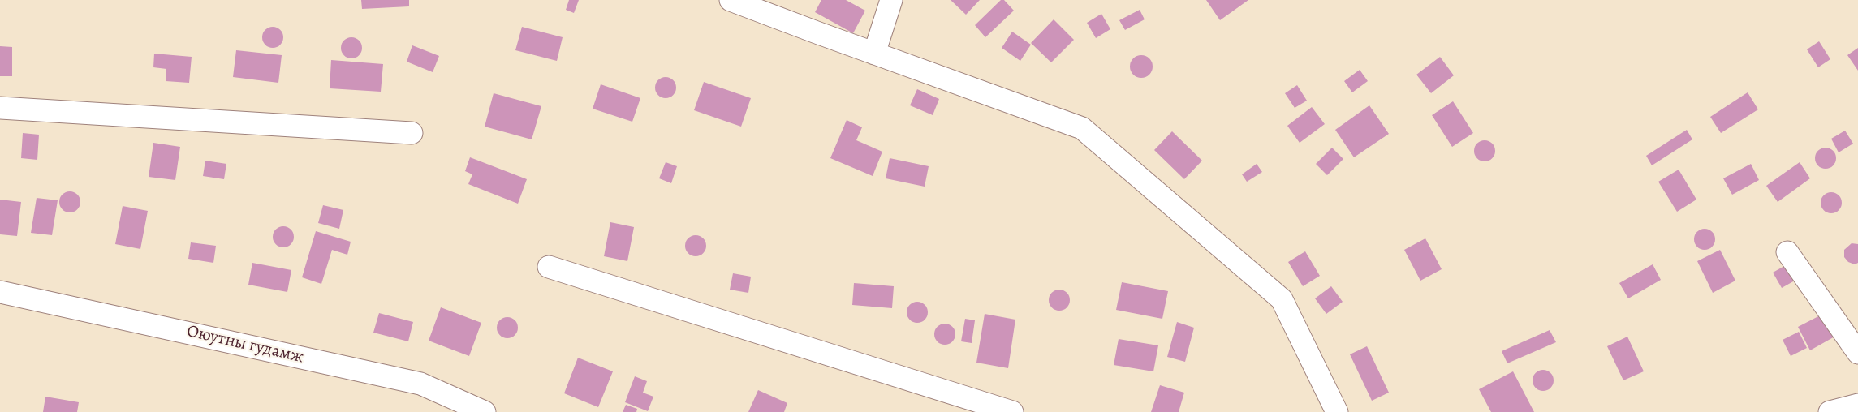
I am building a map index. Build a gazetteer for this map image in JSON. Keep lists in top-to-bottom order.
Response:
{
  "streets": {
    "street": ["Оюутны гудамж"]
  }
}
